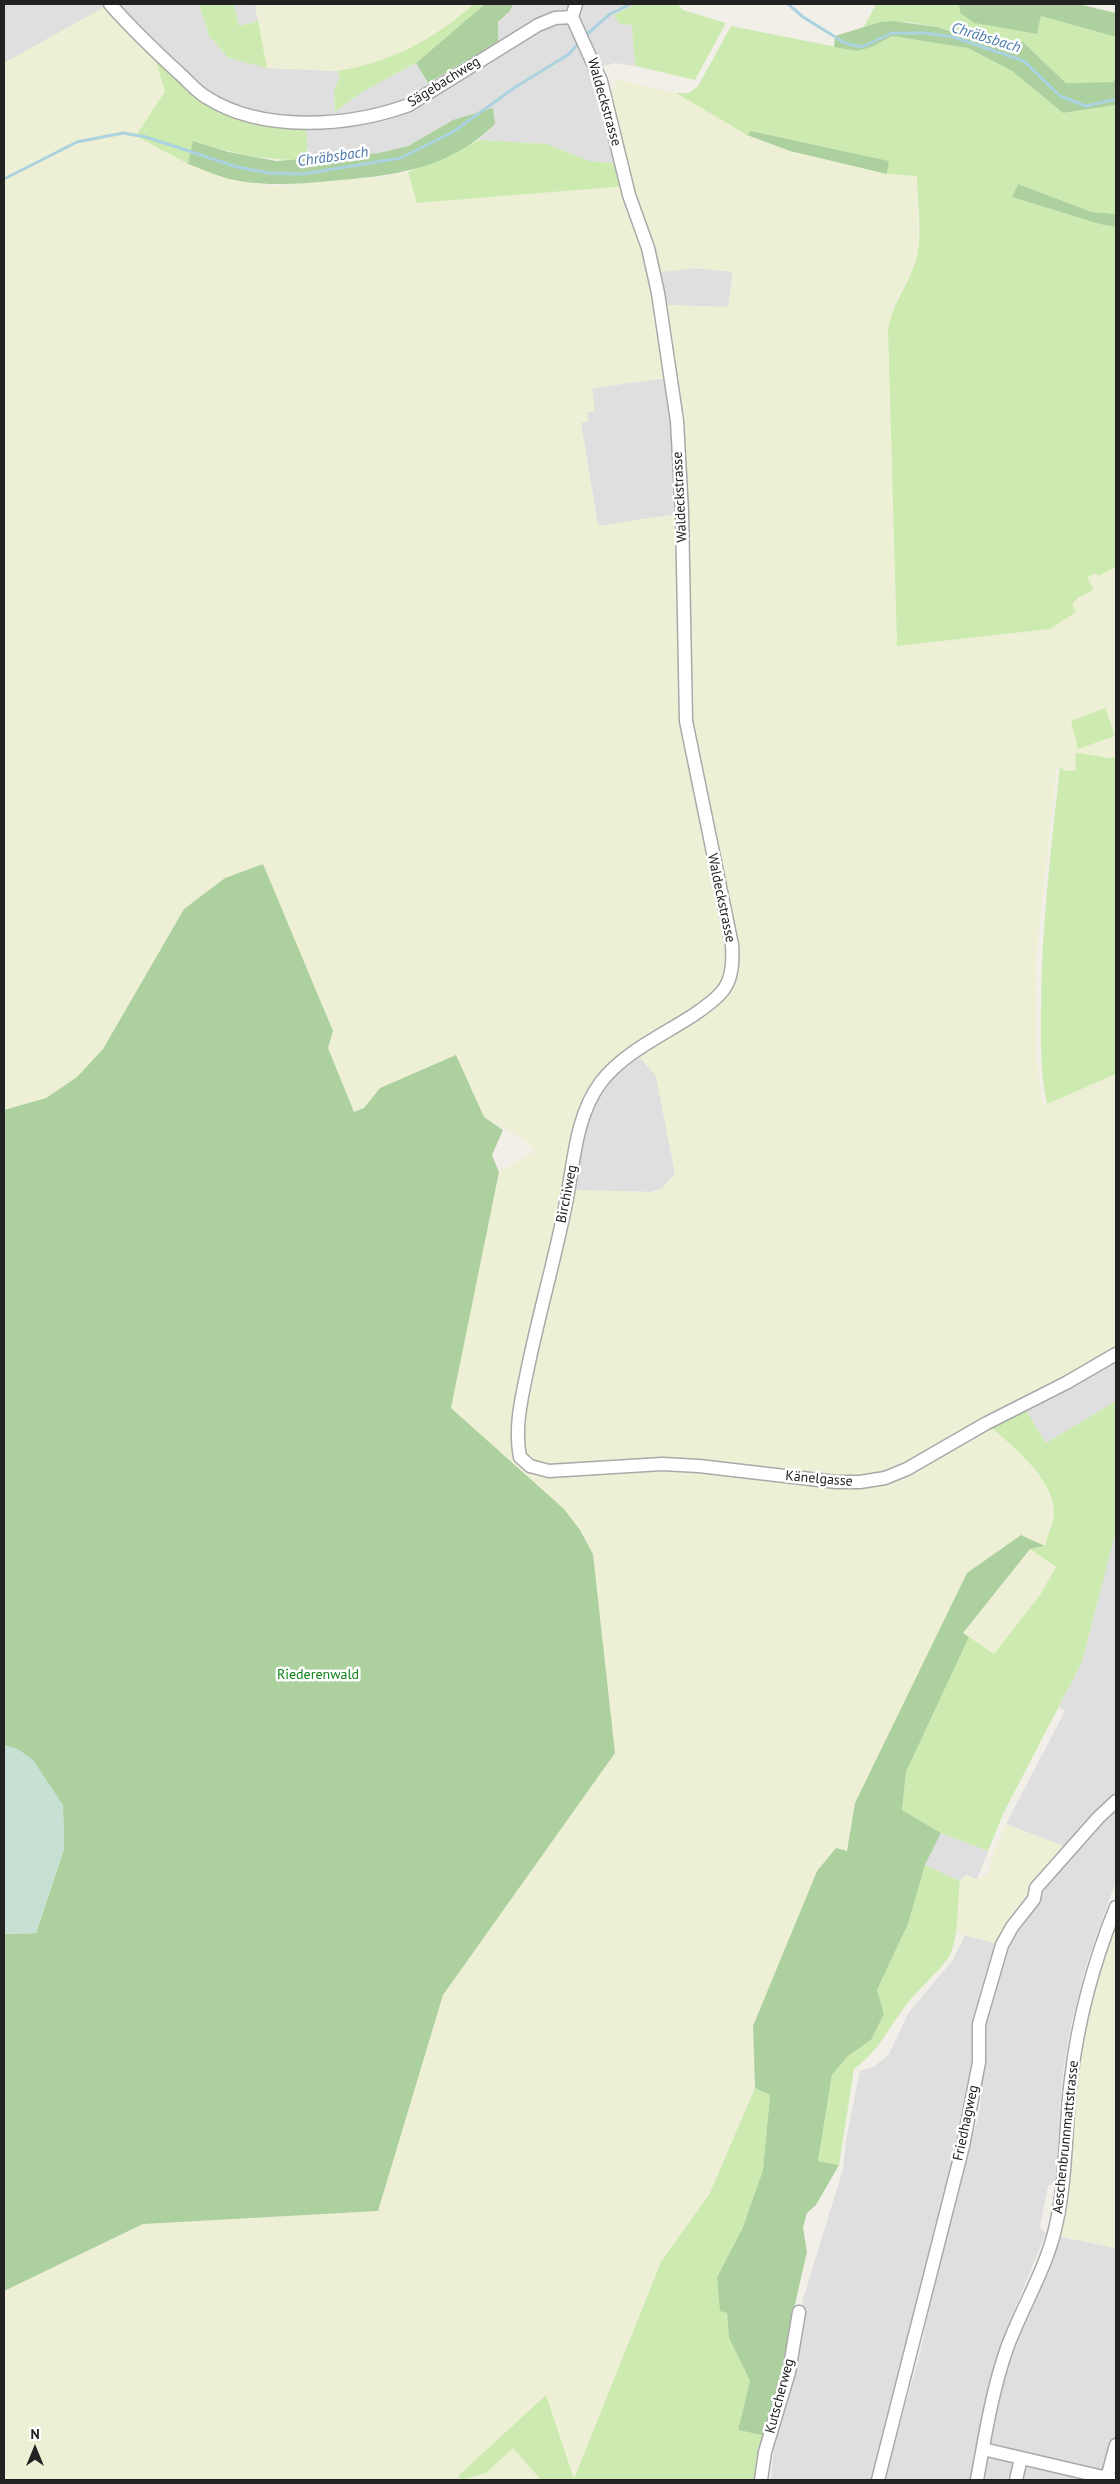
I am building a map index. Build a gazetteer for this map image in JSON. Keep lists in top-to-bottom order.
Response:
{
  "streets": {
    "street": [
      "Sägebachweg",
      "Waldeckstrasse",
      "Birchiweg",
      "Känelgasse",
      "Friedhagweg",
      "Aeschenbrunnmattstrasse",
      "Kutscherweg"
    ]
  },
  "crossings": [
    ["Sägebachweg", "Waldeckstrasse"],
    ["Waldeckstrasse", "Birchiweg"],
    ["Birchiweg", "Känelgasse"]
  ],
  "water": ["Chräbsbach"],
  "parks": ["Riederenwald"],
  "north": "top"
}
